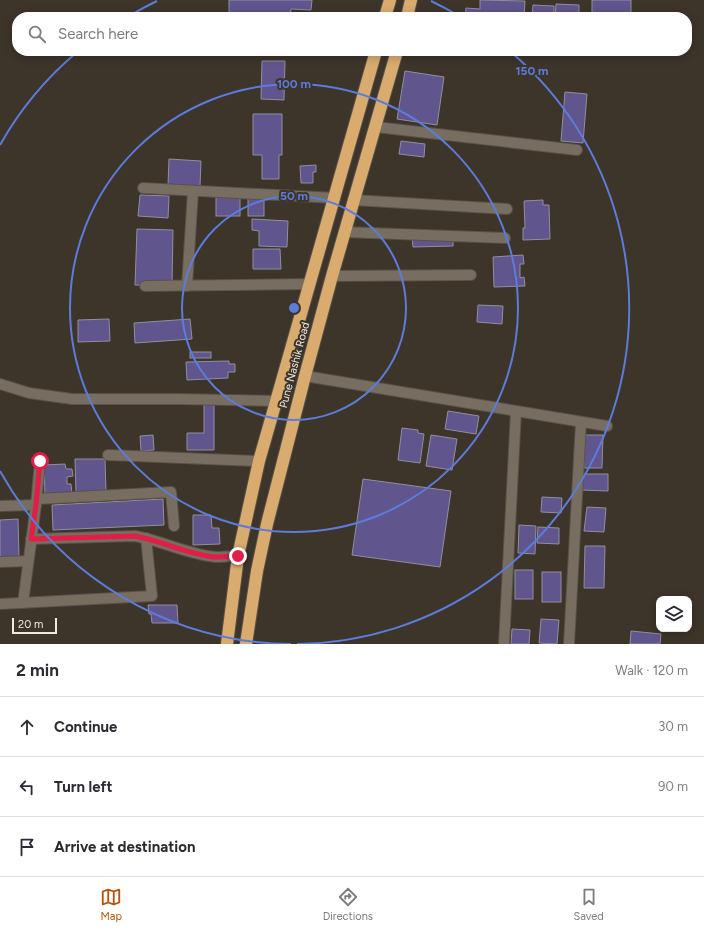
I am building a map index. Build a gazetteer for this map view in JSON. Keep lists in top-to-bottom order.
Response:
{
  "streets": {
    "highway": ["Pune Nashik Road"]
  },
  "scale_bar": "20 m",
  "page": {
    "search": "Search here",
    "scale": "20 m",
    "heading": ["2 min", "Walk · 120 m"],
    "list": [
      ["Continue", "30 m"],
      ["Turn left", "90 m"],
      "Arrive at destination"
    ],
    "nav": ["Map", "Directions", "Saved"]
  },
  "rings": ["150 m", "100 m", "50 m"]
}
